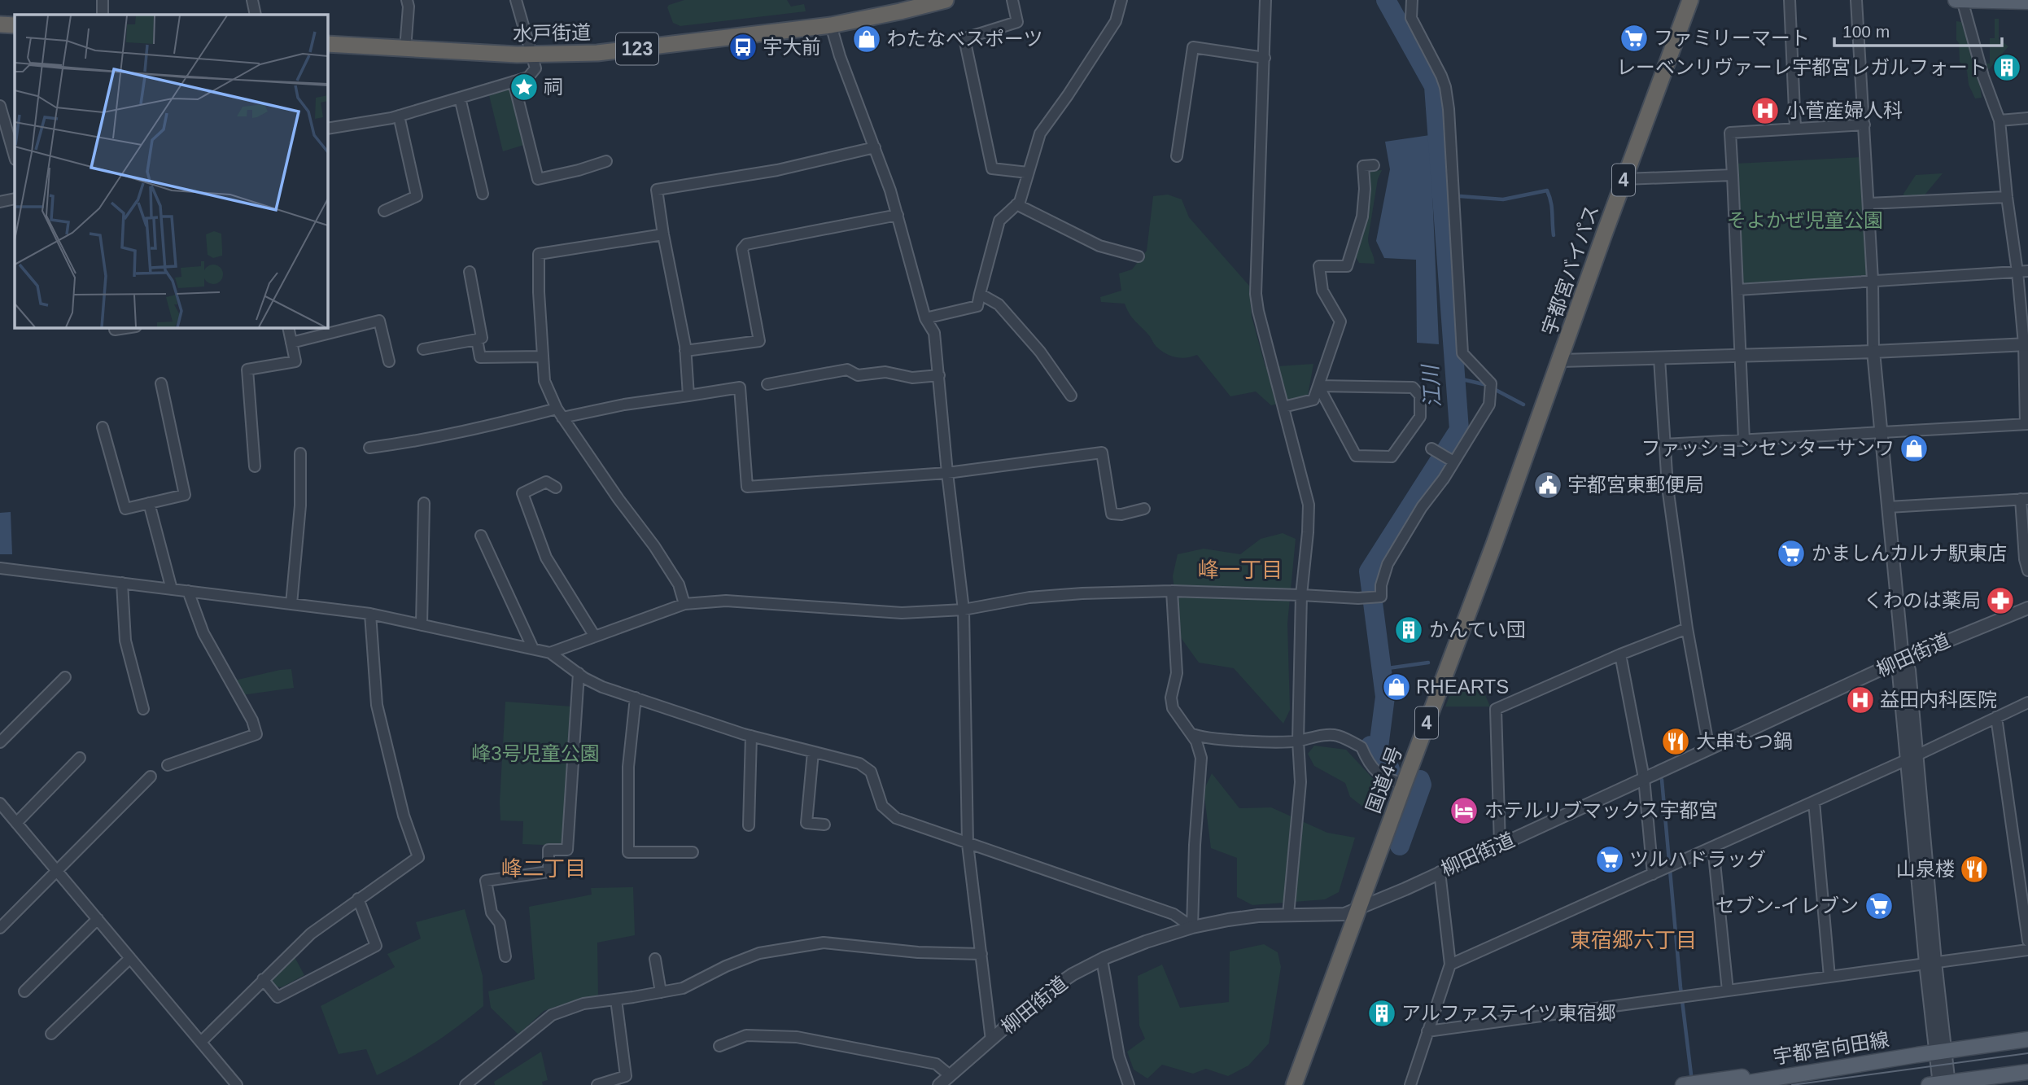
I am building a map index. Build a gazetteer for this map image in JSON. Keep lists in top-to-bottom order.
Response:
{
  "streets": {
    "highway": [
      "水戸街道",
      "123",
      "4",
      "宇都宮バイパス",
      "国道4号"
    ],
    "main road": ["宇都宮向田線"],
    "street": ["柳田街道"]
  },
  "crossings": [
    ["宇都宮バイパス", "国道4号"],
    ["柳田街道", "国道4号"]
  ],
  "districts": ["峰一丁目", "峰二丁目", "東宿郷六丁目"],
  "water": ["江川"],
  "parks": ["そよかぜ児童公園", "峰3号児童公園"],
  "places": {
    "supermarket": [
      "ファミリーマート",
      "かましんカルナ駅東店",
      "ツルハドラッグ",
      "セブン-イレブン"
    ],
    "shop": ["わたなべスポーツ", "ファッションセンターサンワ", "RHEARTS"],
    "bus stop": ["宇大前"],
    "building": ["レーベンリヴァーレ宇都宮レガルフォート", "かんてい団", "アルファステイツ東宿郷"],
    "place": ["祠"],
    "hospital": ["小菅産婦人科", "益田内科医院"],
    "public building": ["宇都宮東郵便局"],
    "pharmacy": ["くわのは薬局"],
    "restaurant": ["大串もつ鍋", "山泉楼"],
    "hotel": ["ホテルリブマックス宇都宮"]
  },
  "scale_bar": "100 m"
}
